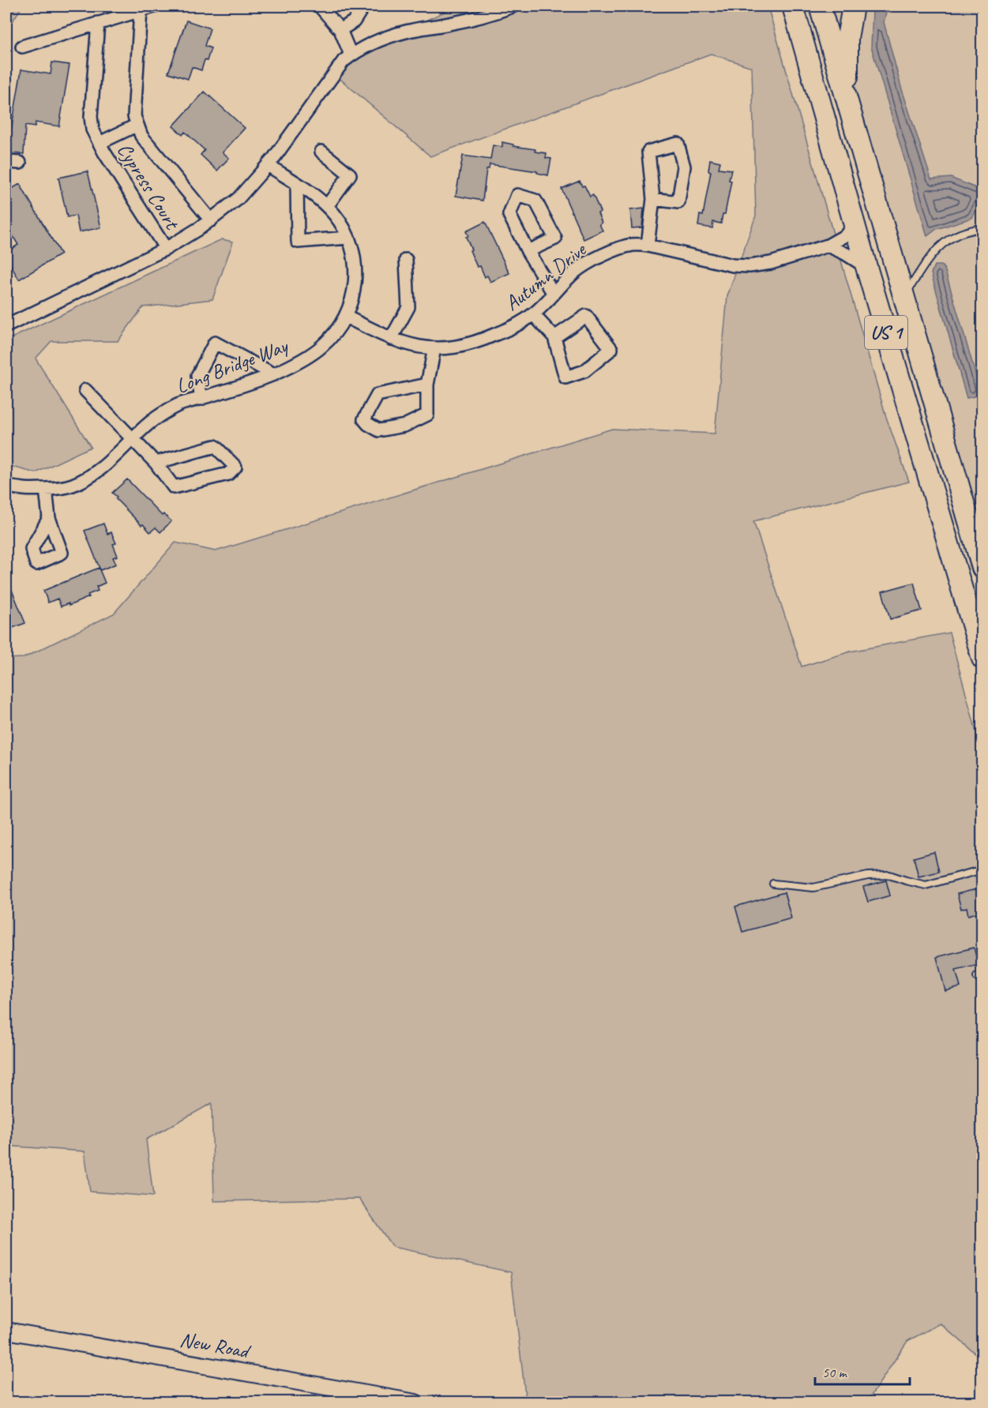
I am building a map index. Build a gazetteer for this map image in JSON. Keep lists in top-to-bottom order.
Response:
{
  "streets": {
    "highway": ["US 1"],
    "street": [
      "Cypress Court",
      "Autumn Drive",
      "Long Bridge Way",
      "New Road"
    ]
  },
  "crossings": [
    ["Autumn Drive", "US 1"],
    ["Autumn Drive", "Long Bridge Way"]
  ],
  "scale_bar": "50 m"
}
